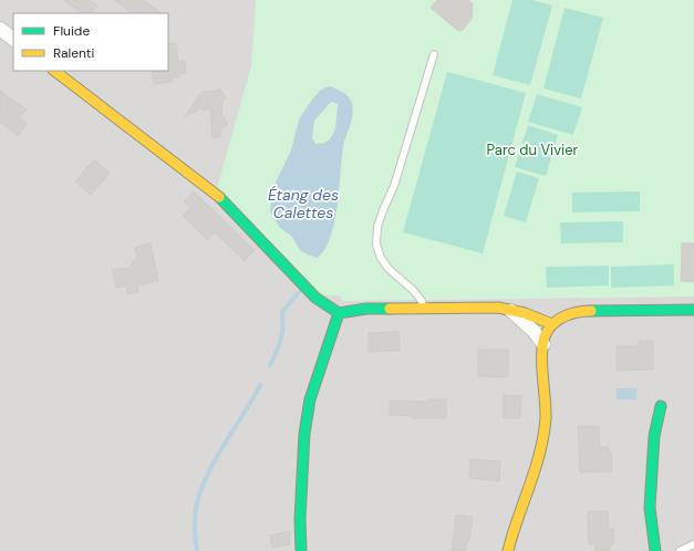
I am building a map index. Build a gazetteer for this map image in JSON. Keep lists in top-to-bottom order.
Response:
{
  "water": ["Étang des Calettes"],
  "parks": ["Parc du Vivier"],
  "legend": ["Fluide", "Ralenti"]
}
